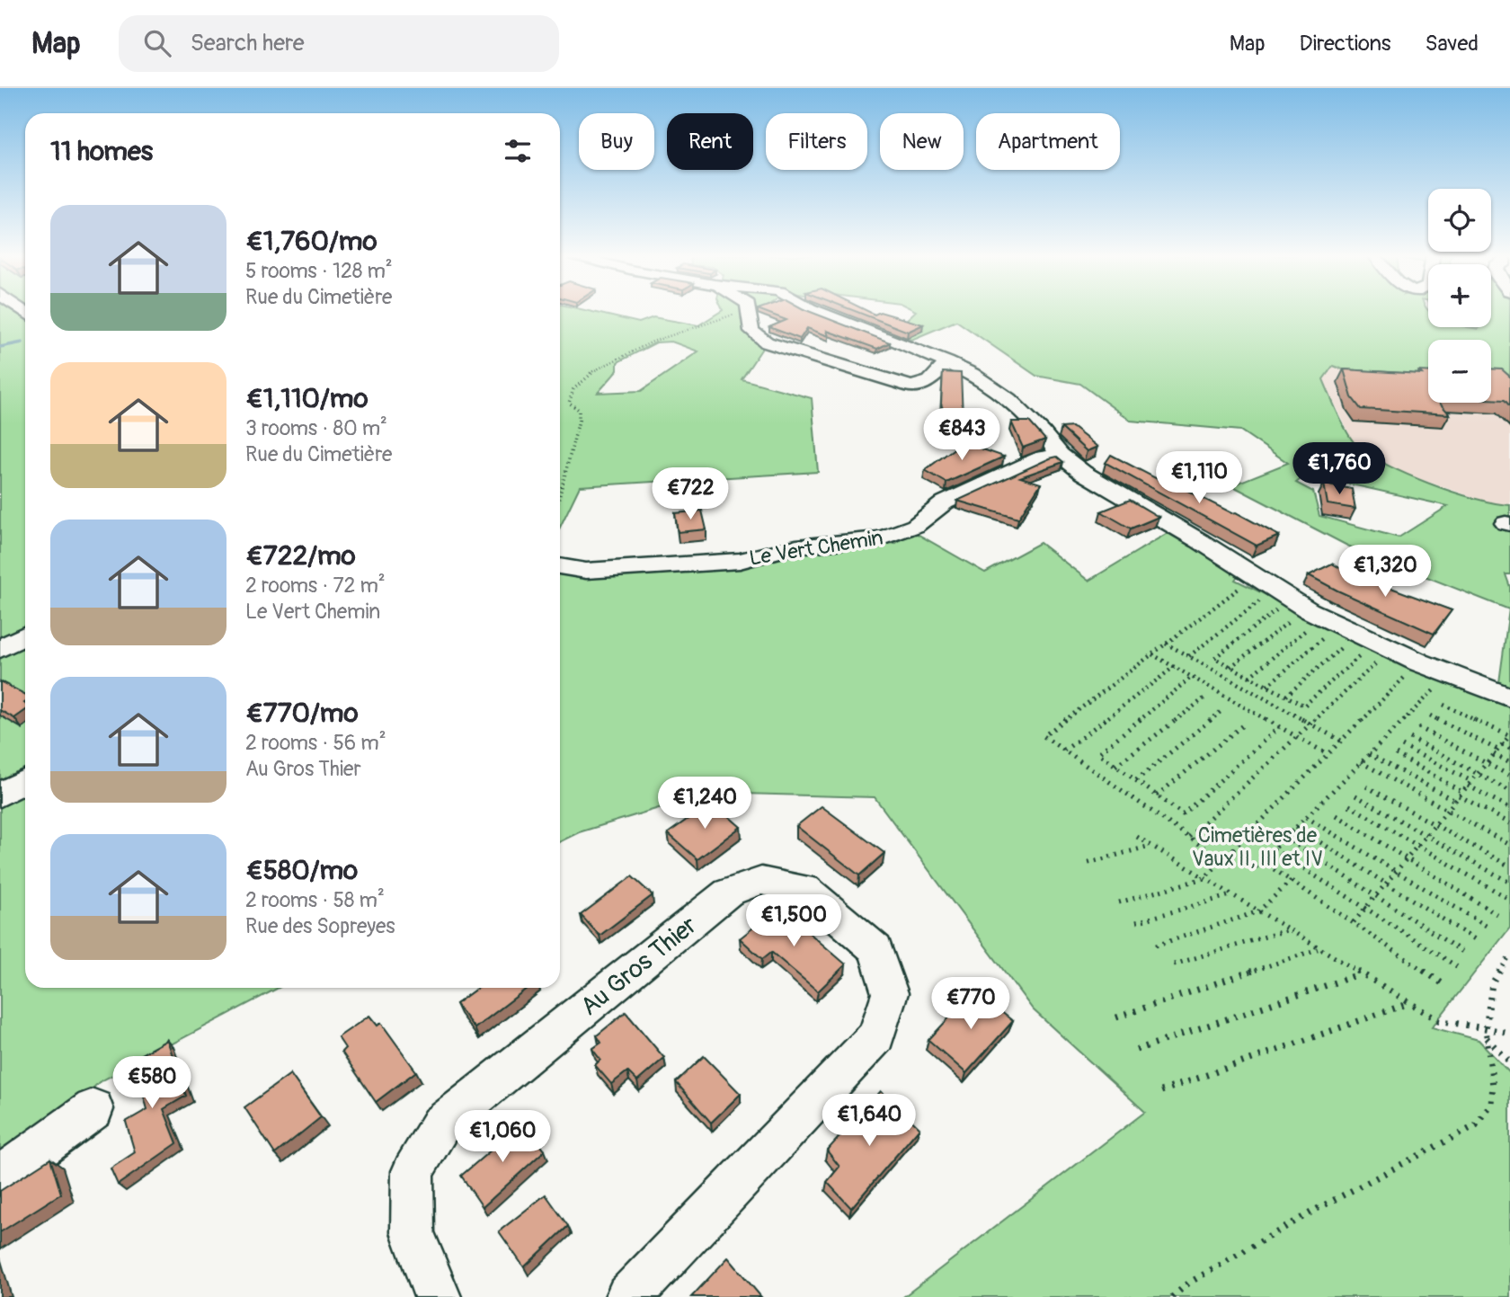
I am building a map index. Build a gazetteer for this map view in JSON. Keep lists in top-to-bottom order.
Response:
{
  "streets": {
    "street": ["Le Vert Chemin", "Au Gros Thier"]
  },
  "parks": ["Cimetières de Vaux II, III et IV"],
  "page": {
    "header": "Map",
    "search": "Search here",
    "nav": ["Map", "Directions", "Saved"],
    "chip": [
      "Buy",
      "Rent",
      "Filters",
      "New",
      "Apartment"
    ],
    "heading": "11 homes",
    "map_buttons": ["+", "−"],
    "list": [
      {
        "name": "€1,760/mo",
        "note": "5 rooms · 128 m² · Rue du Cimetière"
      },
      {
        "name": "€1,110/mo",
        "note": "3 rooms · 80 m² · Rue du Cimetière"
      },
      {
        "name": "€722/mo",
        "note": "2 rooms · 72 m² · Le Vert Chemin"
      },
      {
        "name": "€770/mo",
        "note": "2 rooms · 56 m² · Au Gros Thier"
      },
      {
        "name": "€580/mo",
        "note": "2 rooms · 58 m² · Rue des Sopreyes"
      }
    ],
    "price": [
      "€843",
      "€1,760",
      "€1,110",
      "€722",
      "€1,320",
      "€1,240",
      "€1,500",
      "€770",
      "€580",
      "€1,640",
      "€1,060"
    ]
  }
}
